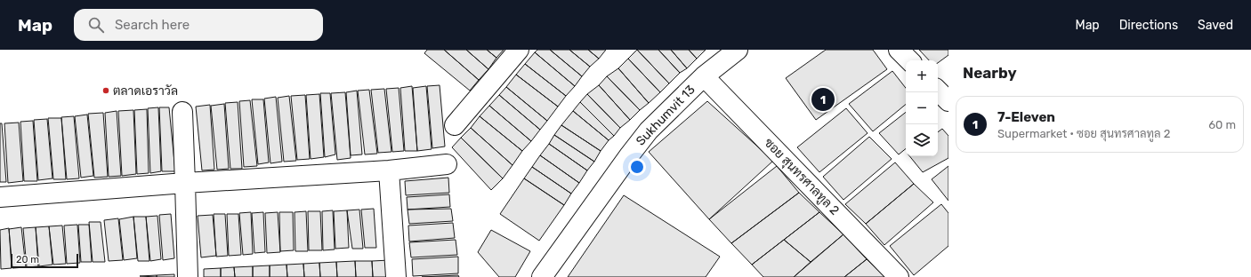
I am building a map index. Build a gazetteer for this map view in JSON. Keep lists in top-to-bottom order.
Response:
{
  "streets": {
    "street": ["Sukhumvit 13", "ซอย สุนทรศาลทูล 2"]
  },
  "crossings": [
    ["Sukhumvit 13", "ซอย สุนทรศาลทูล 2"]
  ],
  "places": ["ตลาดเอราวัล"],
  "scale_bar": "20 m",
  "page": {
    "header": "Map",
    "search": "Search here",
    "nav": ["Map", "Directions", "Saved"],
    "heading": "Nearby",
    "map_buttons": ["+", "−"],
    "pins": "1",
    "list": [
      {
        "mark": "1",
        "name": "7-Eleven",
        "note": "Supermarket · ซอย สุนทรศาลทูล 2",
        "value": "60 m"
      }
    ],
    "scale": "20 m"
  }
}
